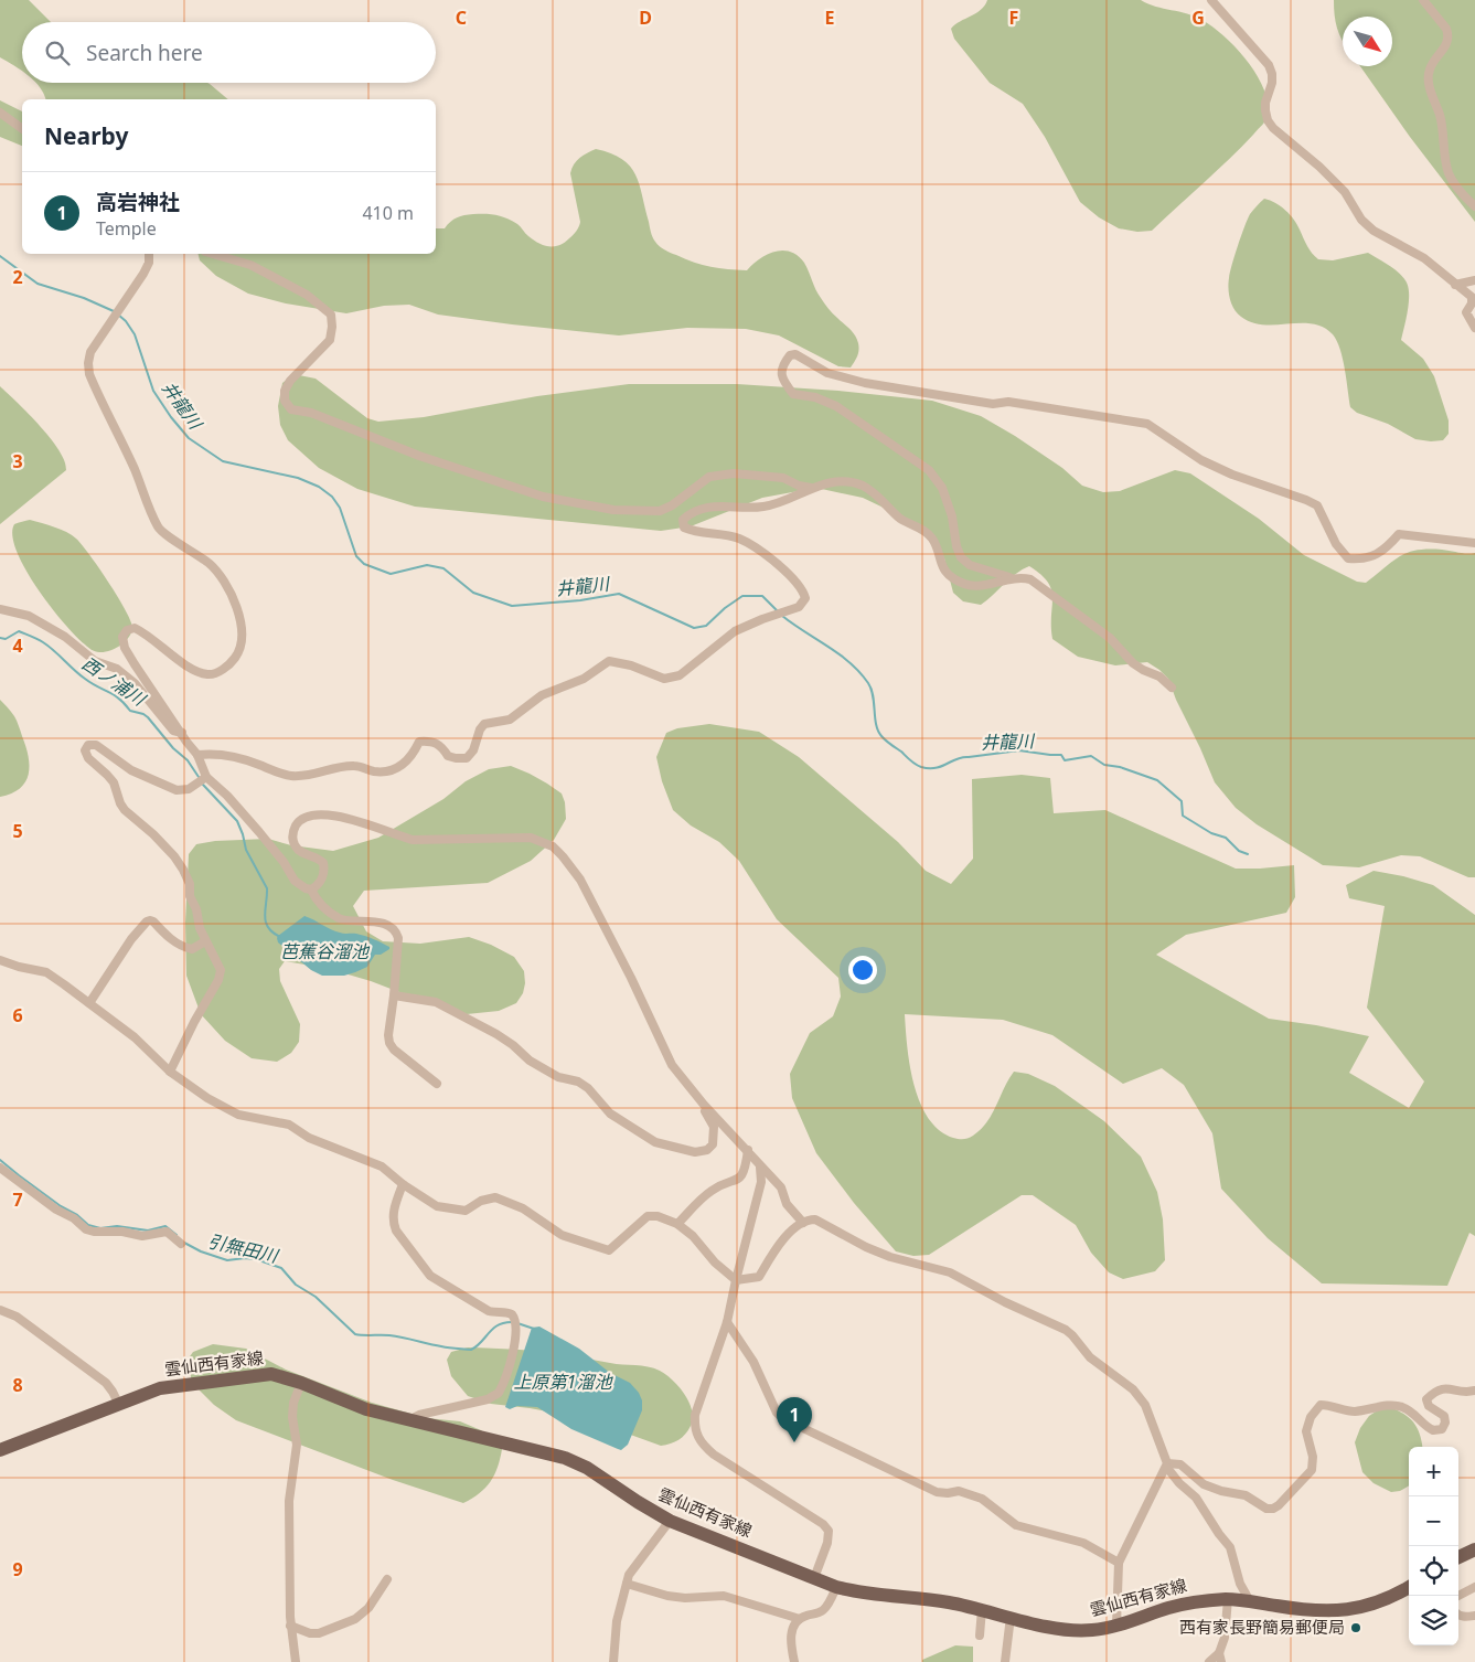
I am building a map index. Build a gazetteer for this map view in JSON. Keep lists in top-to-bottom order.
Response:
{
  "streets": {
    "main road": ["雲仙西有家線"]
  },
  "water": [
    "井龍川",
    "西ノ浦川",
    "芭蕉谷溜池",
    "引無田川",
    "上原第1溜池"
  ],
  "places": ["西有家長野簡易郵便局"],
  "north": "bottom right",
  "page": {
    "search": "Search here",
    "heading": "Nearby",
    "list": [
      {
        "mark": "1",
        "name": "高岩神社",
        "note": "Temple",
        "value": "410 m"
      }
    ],
    "pins": "1",
    "map_buttons": ["+", "−"]
  },
  "grid": {
    "columns": [
      "C",
      "D",
      "E",
      "F",
      "G"
    ],
    "rows": [
      "2",
      "3",
      "4",
      "5",
      "6",
      "7",
      "8",
      "9"
    ]
  }
}
